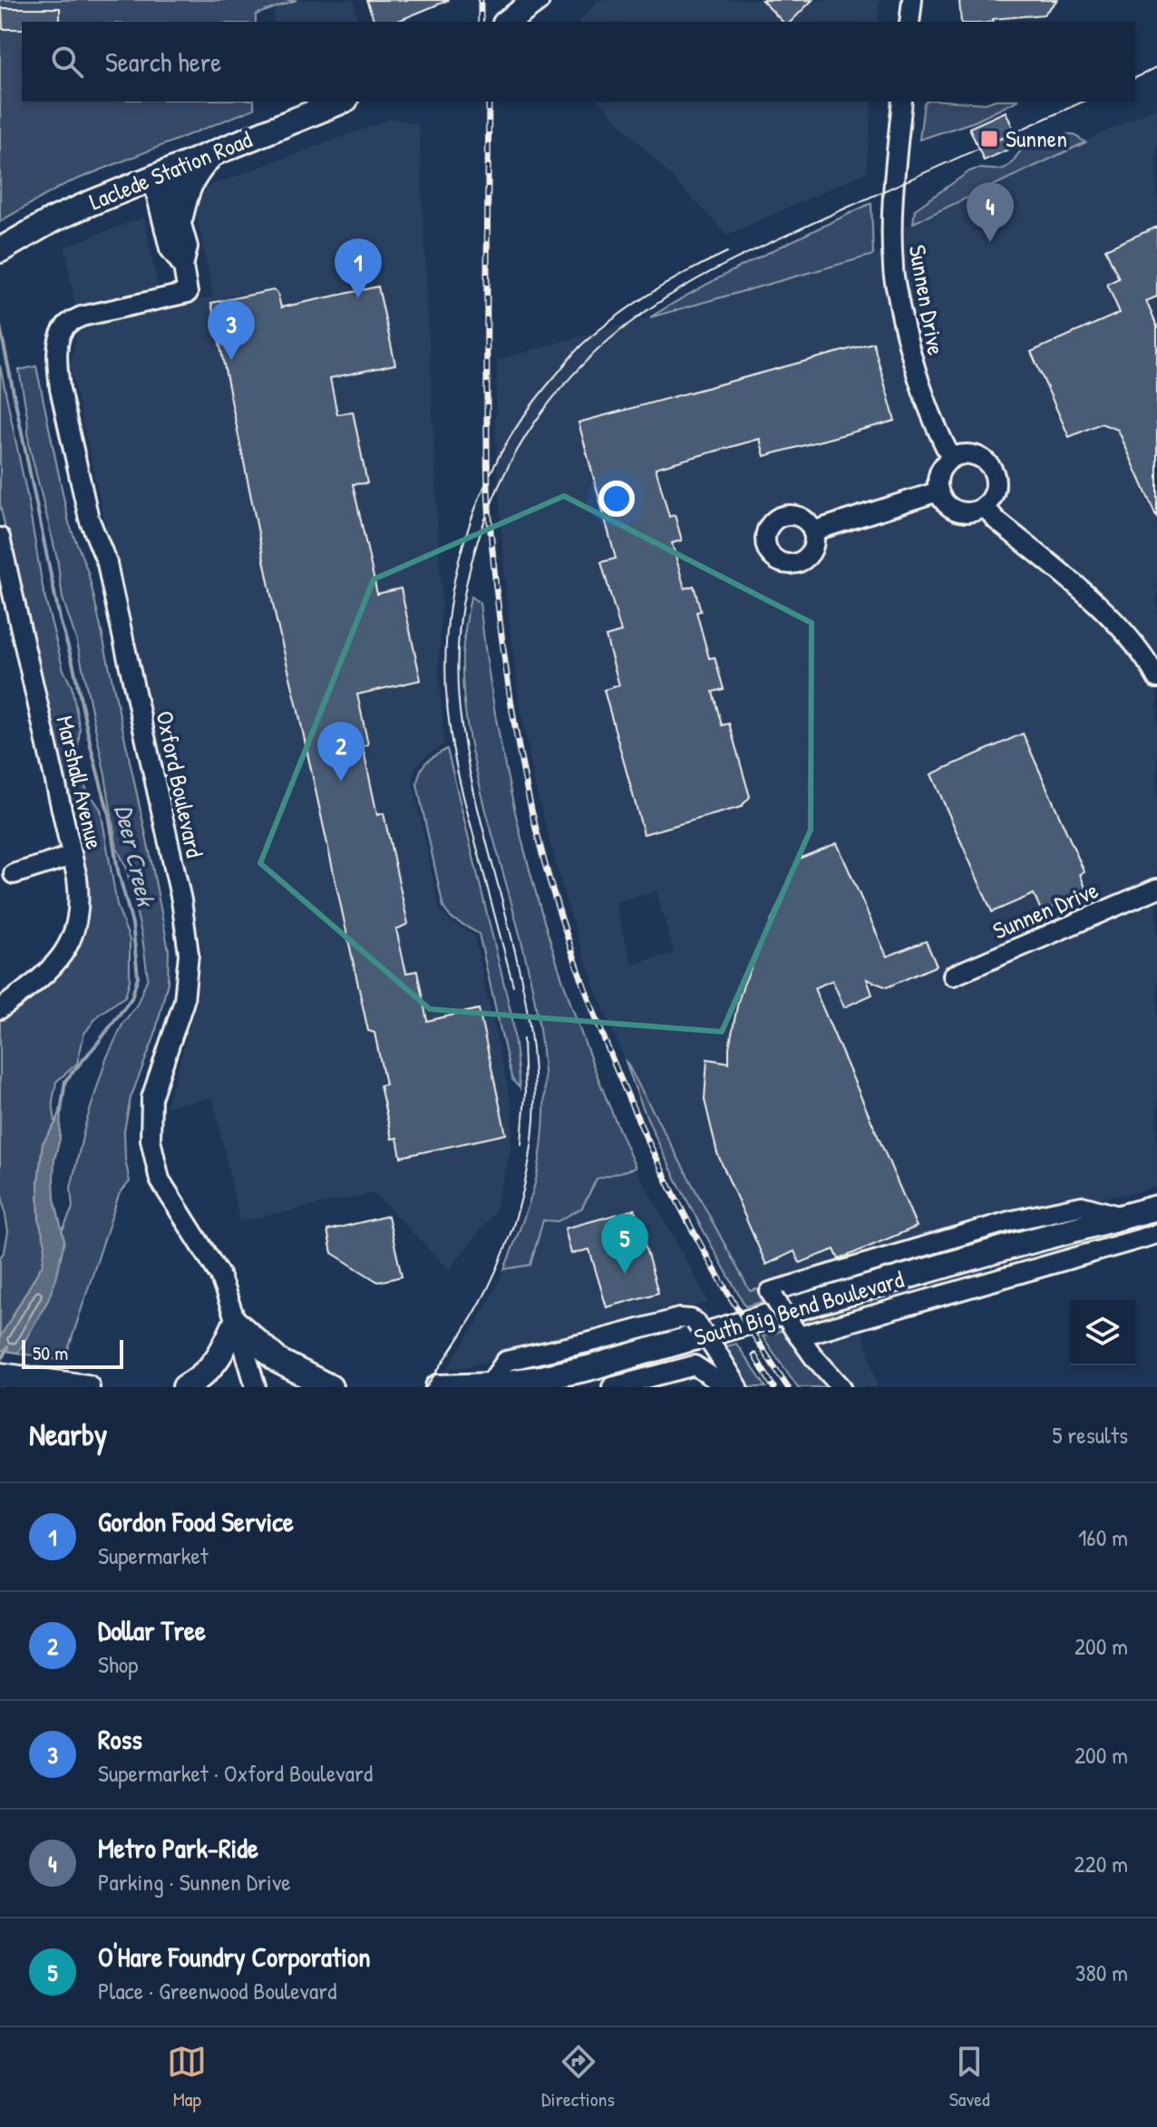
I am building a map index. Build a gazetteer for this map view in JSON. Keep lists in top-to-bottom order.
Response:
{
  "streets": {
    "main road": ["Laclede Station Road", "South Big Bend Boulevard"],
    "street": ["Sunnen Drive", "Marshall Avenue", "Oxford Boulevard"]
  },
  "crossings": [
    ["Laclede Station Road", "Oxford Boulevard"]
  ],
  "water": ["Deer Creek"],
  "places": {
    "transit": ["Sunnen"]
  },
  "scale_bar": "50 m",
  "page": {
    "search": "Search here",
    "pins": [
      "4",
      "1",
      "3",
      "2",
      "5"
    ],
    "scale": "50 m",
    "heading": ["Nearby", "5 results"],
    "list": [
      {
        "mark": "1",
        "name": "Gordon Food Service",
        "note": "Supermarket",
        "value": "160 m"
      },
      {
        "mark": "2",
        "name": "Dollar Tree",
        "note": "Shop",
        "value": "200 m"
      },
      {
        "mark": "3",
        "name": "Ross",
        "note": "Supermarket · Oxford Boulevard",
        "value": "200 m"
      },
      {
        "mark": "4",
        "name": "Metro Park-Ride",
        "note": "Parking · Sunnen Drive",
        "value": "220 m"
      },
      {
        "mark": "5",
        "name": "O'Hare Foundry Corporation",
        "note": "Place · Greenwood Boulevard",
        "value": "380 m"
      }
    ],
    "nav": ["Map", "Directions", "Saved"]
  }
}
